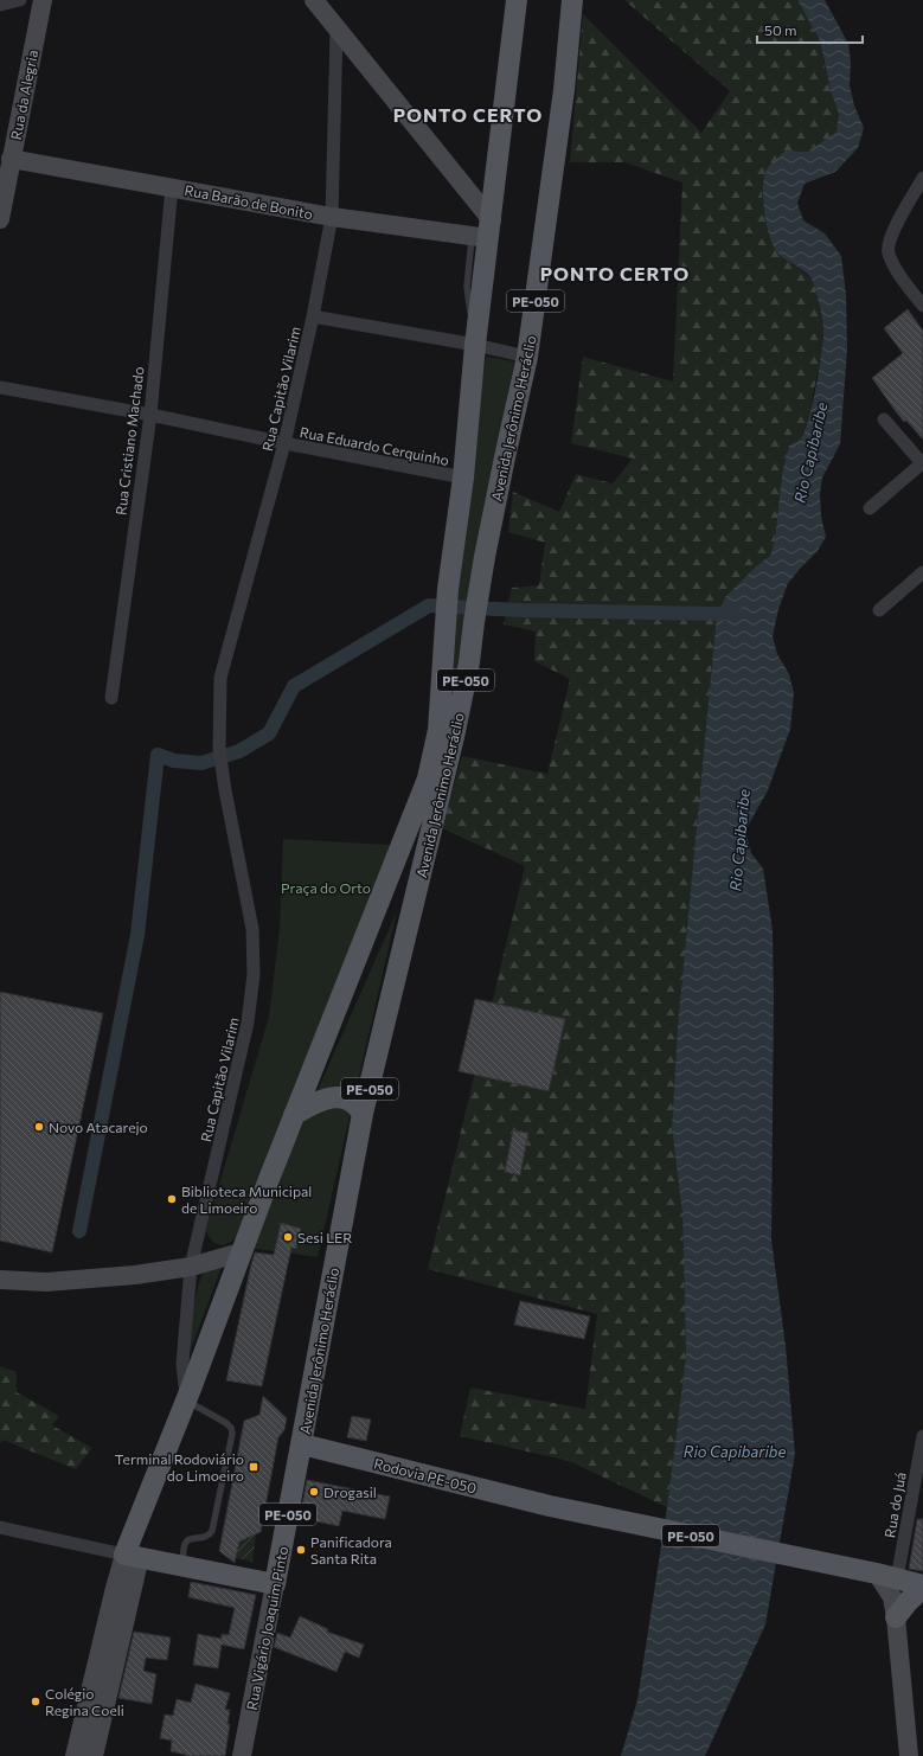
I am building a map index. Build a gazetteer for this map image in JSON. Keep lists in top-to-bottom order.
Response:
{
  "streets": {
    "main road": [
      "PE-050",
      "Avenida Jerônimo Heráclio",
      "Rodovia PE-050",
      "Rua Vigário Joaquim Pinto"
    ],
    "street": [
      "Rua da Alegria",
      "Rua Barão de Bonito",
      "Rua Capitão Vilarim",
      "Rua Cristiano Machado",
      "Rua Eduardo Cerquinho",
      "Rua do Juá"
    ]
  },
  "crossings": [
    ["Rua da Alegria", "Rua Barão de Bonito"],
    ["Rua Barão de Bonito", "Rua Capitão Vilarim"],
    ["Rua Barão de Bonito", "Avenida Jerônimo Heráclio"],
    ["Rua Barão de Bonito", "Rua Cristiano Machado"],
    ["PE-050", "Rua Capitão Vilarim"],
    ["PE-050", "Avenida Jerônimo Heráclio"],
    ["PE-050", "Rodovia PE-050"],
    ["PE-050", "Rua do Juá"],
    ["Rua Capitão Vilarim", "Avenida Jerônimo Heráclio"],
    ["Rua Capitão Vilarim", "Rua Eduardo Cerquinho"],
    ["Avenida Jerônimo Heráclio", "Rua Eduardo Cerquinho"],
    ["Avenida Jerônimo Heráclio", "Rodovia PE-050"],
    ["Avenida Jerônimo Heráclio", "Rua Vigário Joaquim Pinto"],
    ["Rua Cristiano Machado", "Rua Eduardo Cerquinho"],
    ["Rodovia PE-050", "Rua do Juá"],
    ["Rodovia PE-050", "Rua Vigário Joaquim Pinto"]
  ],
  "districts": ["PONTO CERTO", "PONTO CERTO"],
  "water": ["Rio Capibaribe"],
  "parks": ["Praça do Orto"],
  "places": {
    "other": [
      "Novo Atacarejo",
      "Biblioteca Municipal de Limoeiro",
      "Sesi LER",
      "Drogasil",
      "Panificadora Santa Rita",
      "Colégio Regina Coeli"
    ],
    "transit": ["Terminal Rodoviário do Limoeiro"]
  },
  "scale_bar": "50 m"
}
